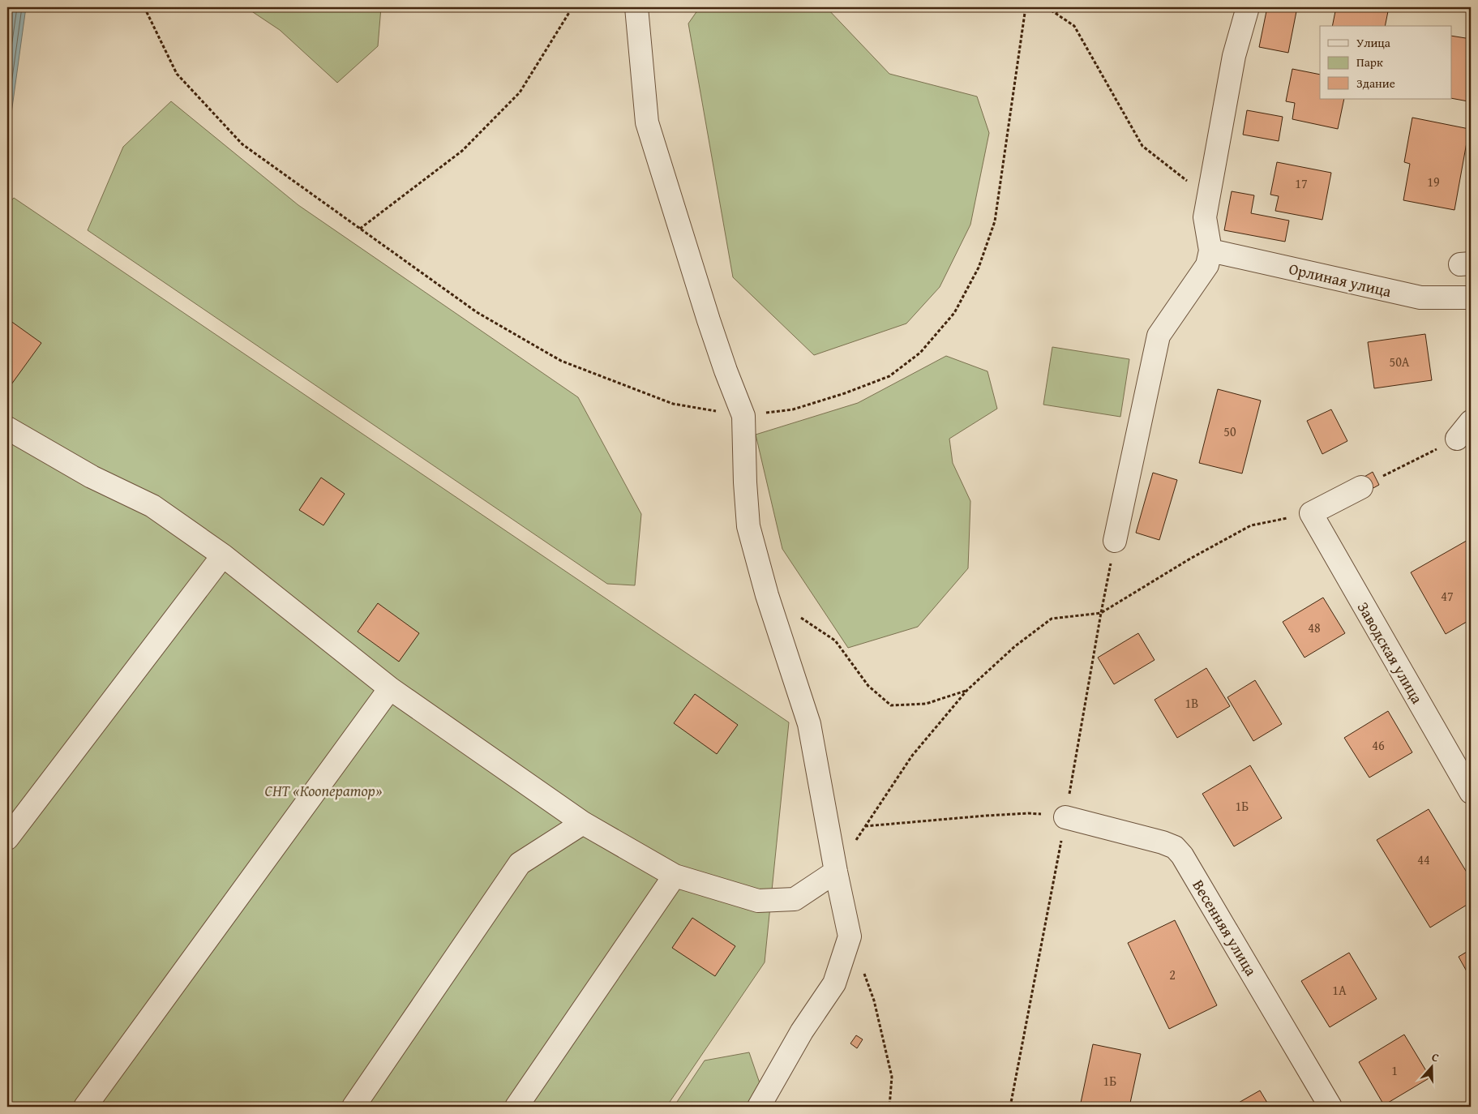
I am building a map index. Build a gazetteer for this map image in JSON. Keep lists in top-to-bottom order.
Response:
{
  "streets": {
    "street": ["Орлиная улица", "Заводская улица", "Весенняя улица"]
  },
  "parks": ["СНТ «Кооператор»"],
  "house_numbers": [
    "19",
    "17",
    "50А",
    "50",
    "47",
    "48",
    "1В",
    "46",
    "1Б",
    "44",
    "2",
    "1А",
    "1",
    "1Б"
  ],
  "legend": ["Улица", "Парк", "Здание"],
  "north": "top"
}
